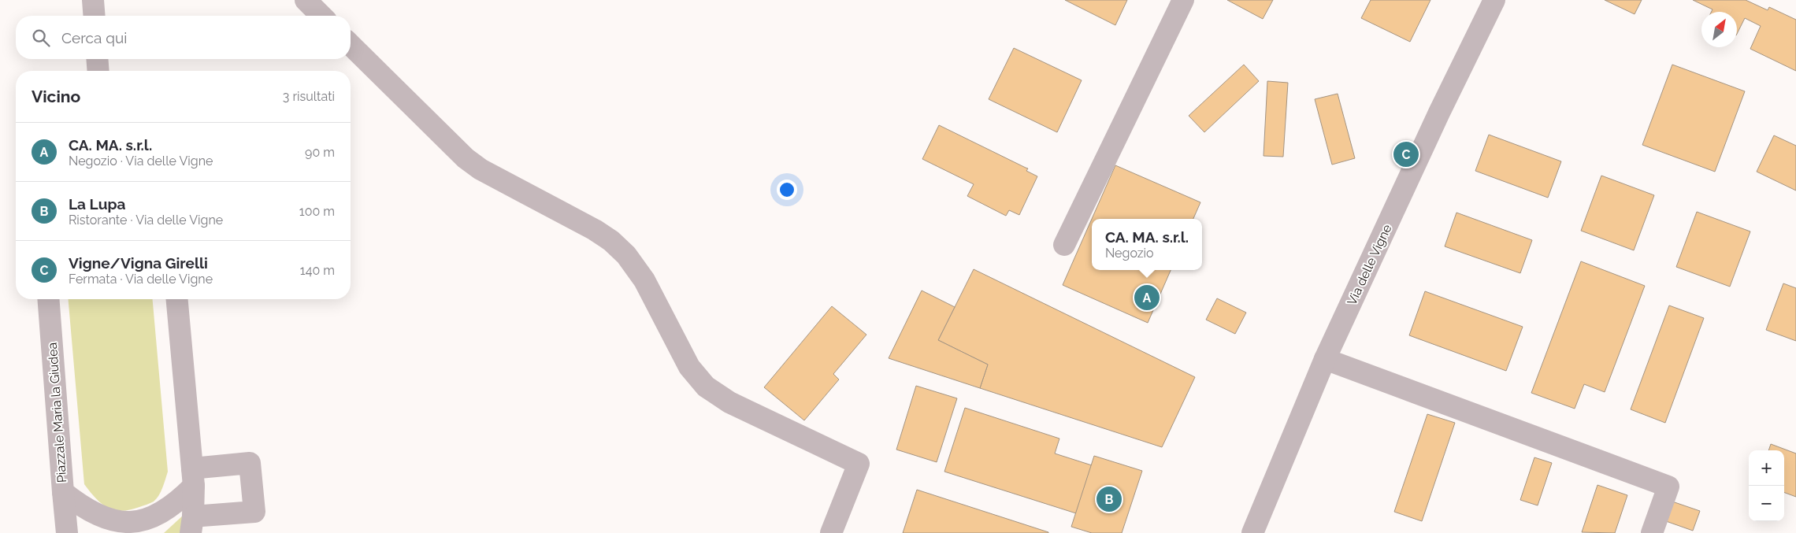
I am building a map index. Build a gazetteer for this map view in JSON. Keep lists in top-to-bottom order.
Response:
{
  "streets": {
    "street": ["Via delle Vigne", "Piazzale Maria la Giudea"]
  },
  "north": "top right",
  "page": {
    "search": "Cerca qui",
    "heading": ["Vicino", "3 risultati"],
    "list": [
      {
        "mark": "A",
        "name": "CA. MA. s.r.l.",
        "note": "Negozio · Via delle Vigne",
        "value": "90 m"
      },
      {
        "mark": "B",
        "name": "La Lupa",
        "note": "Ristorante · Via delle Vigne",
        "value": "100 m"
      },
      {
        "mark": "C",
        "name": "Vigne/Vigna Girelli",
        "note": "Fermata · Via delle Vigne",
        "value": "140 m"
      }
    ],
    "pins": ["C", "A", "B"],
    "popup": ["CA. MA. s.r.l.", "Negozio"],
    "map_buttons": ["+", "−"]
  }
}
